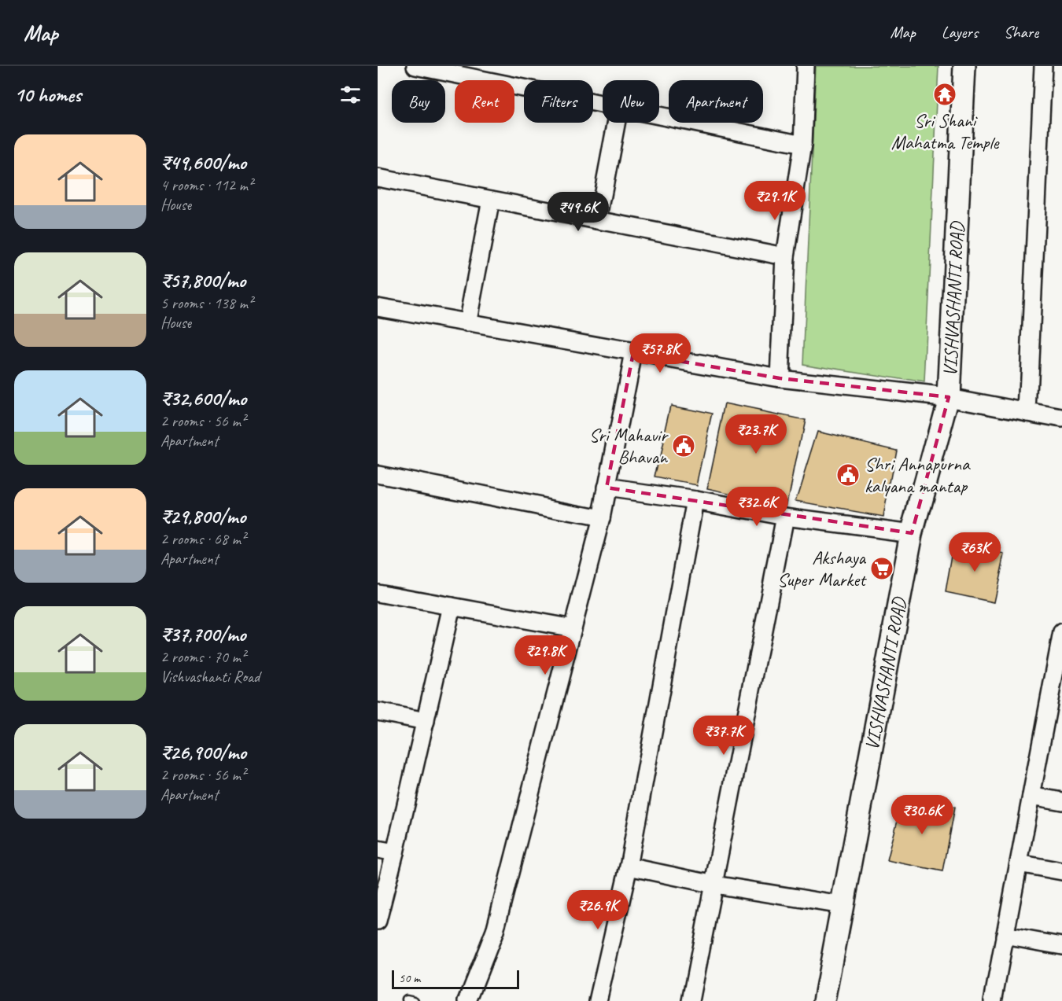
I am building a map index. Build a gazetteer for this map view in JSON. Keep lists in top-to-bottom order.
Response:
{
  "streets": {
    "street": ["VISHVASHANTI ROAD"]
  },
  "places": {
    "temple": ["Sri Shani Mahatma Temple"],
    "public building": ["Sri Mahavir Bhavan", "Shri Annapurna kalyana mantap"],
    "supermarket": ["Akshaya Super Market"]
  },
  "scale_bar": "50 m",
  "page": {
    "header": "Map",
    "nav": ["Map", "Layers", "Share"],
    "heading": "10 homes",
    "chip": [
      "Buy",
      "Rent",
      "Filters",
      "New",
      "Apartment"
    ],
    "list": [
      {
        "name": "₹49,600/mo",
        "note": "4 rooms · 112 m² · House"
      },
      {
        "name": "₹57,800/mo",
        "note": "5 rooms · 138 m² · House"
      },
      {
        "name": "₹32,600/mo",
        "note": "2 rooms · 56 m² · Apartment"
      },
      {
        "name": "₹29,800/mo",
        "note": "2 rooms · 68 m² · Apartment"
      },
      {
        "name": "₹37,700/mo",
        "note": "2 rooms · 70 m² · Vishvashanti Road"
      },
      {
        "name": "₹26,900/mo",
        "note": "2 rooms · 56 m² · Apartment"
      }
    ],
    "price": [
      "₹29.1K",
      "₹49.6K",
      "₹57.8K",
      "₹23.7K",
      "₹32.6K",
      "₹63K",
      "₹29.8K",
      "₹37.7K",
      "₹30.6K",
      "₹26.9K"
    ],
    "scale": "50 m"
  }
}
